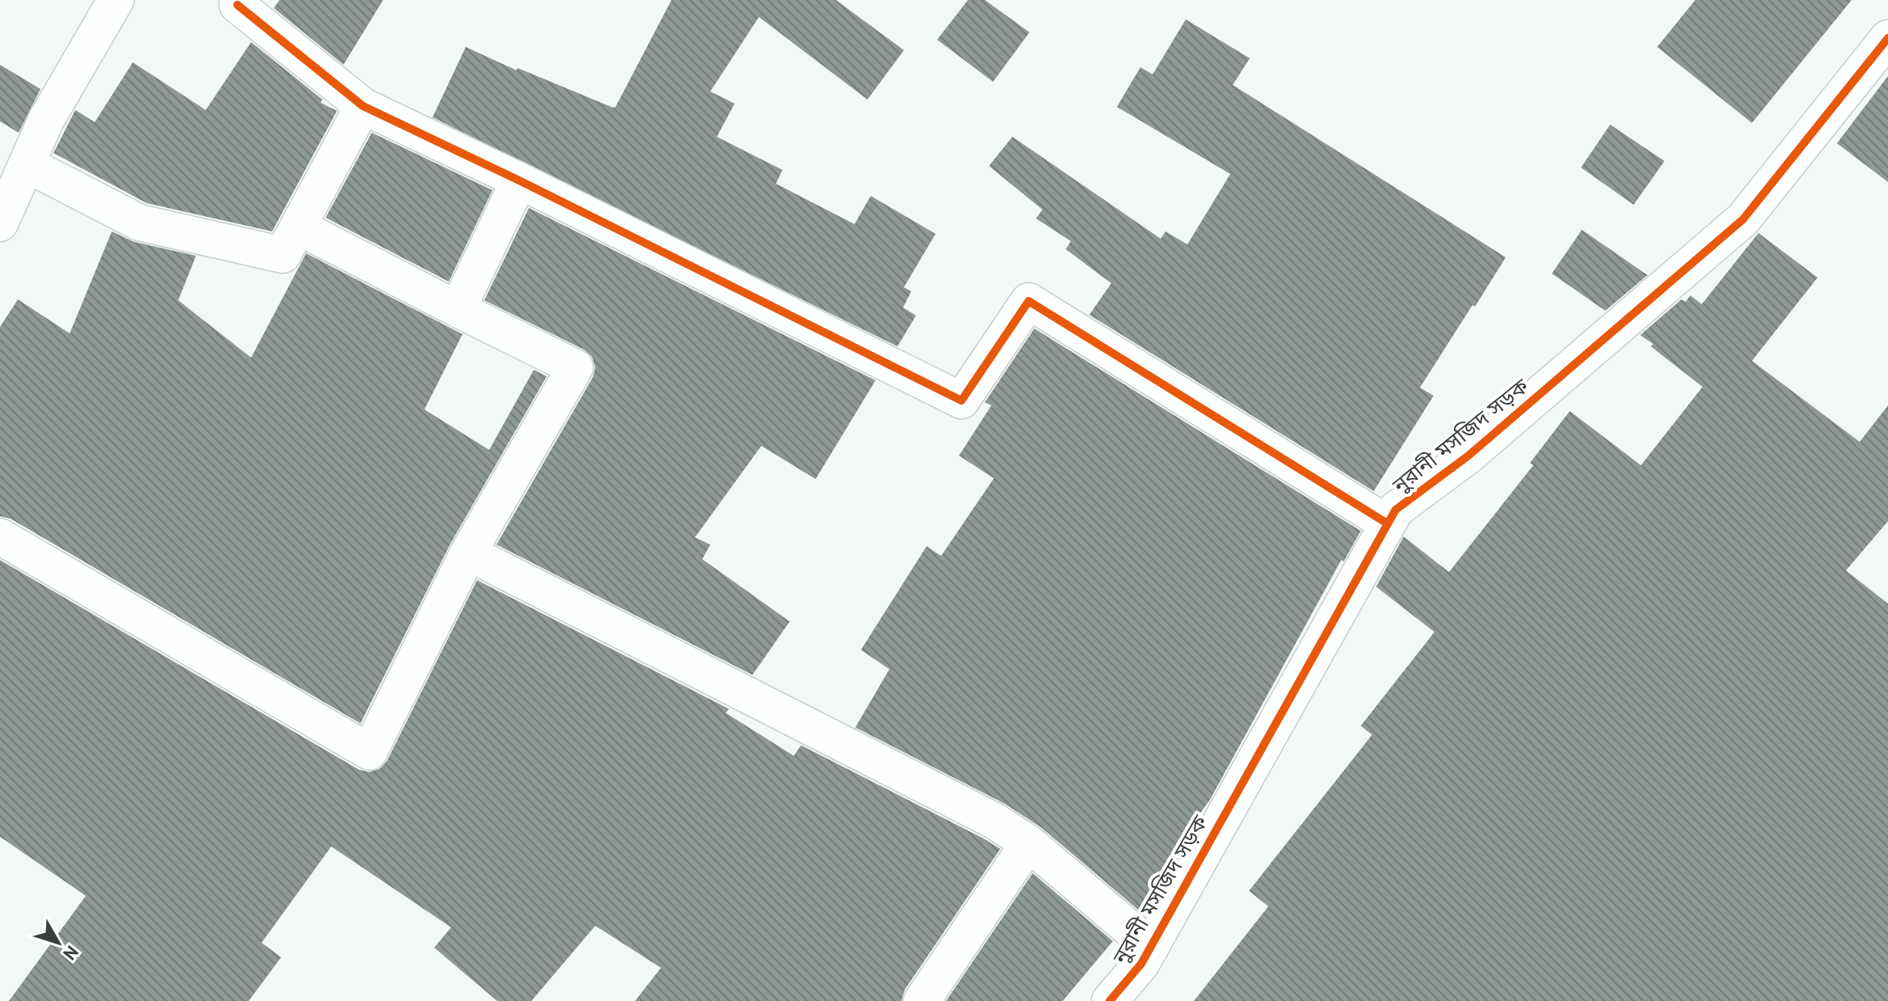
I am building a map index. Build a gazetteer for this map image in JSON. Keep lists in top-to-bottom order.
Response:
{
  "streets": {
    "street": ["নুরানী মসজিদ সড়ক"]
  },
  "north": "bottom right"
}
